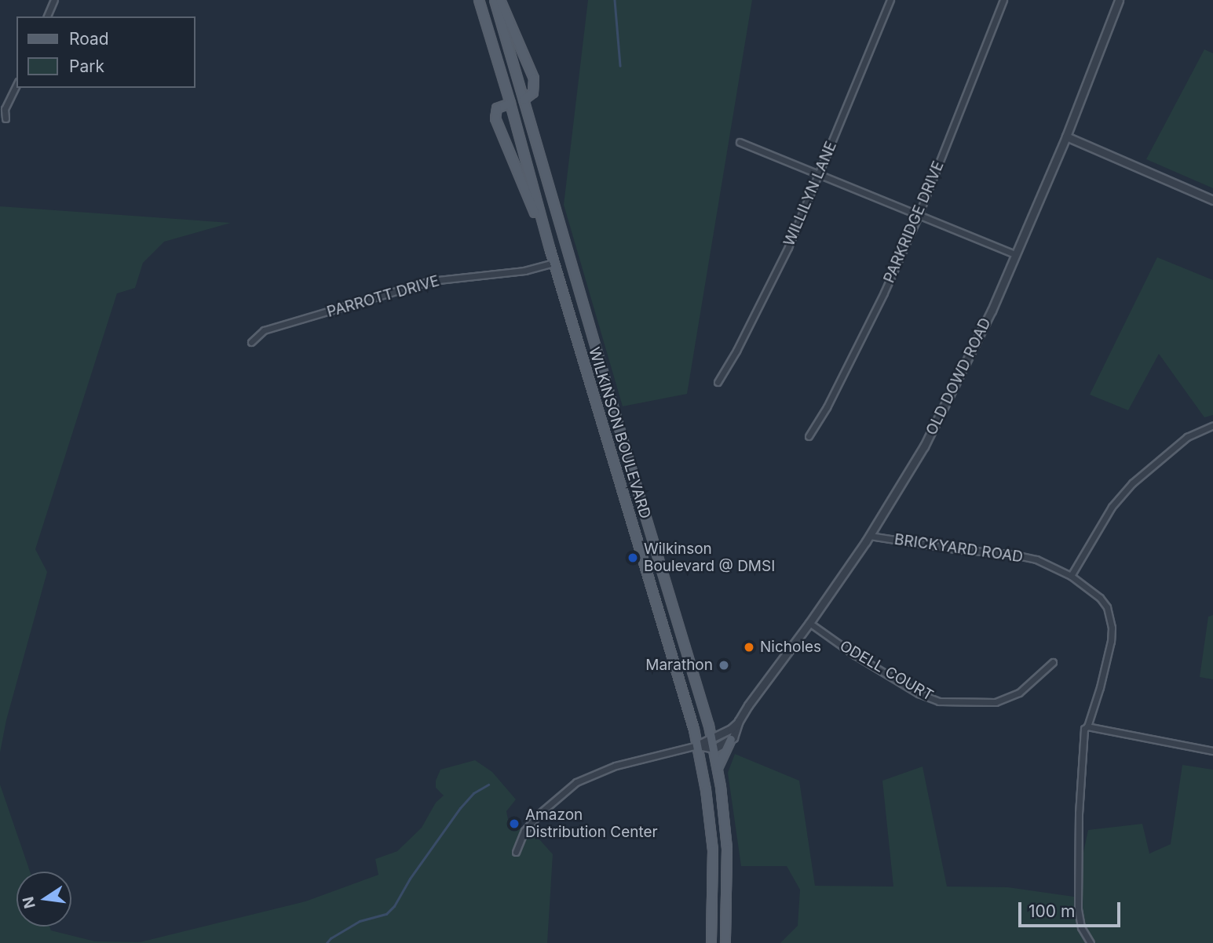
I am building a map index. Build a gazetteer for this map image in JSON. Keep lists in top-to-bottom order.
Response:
{
  "streets": {
    "main road": ["WILKINSON BOULEVARD"],
    "street": [
      "WILLILYN LANE",
      "PARKRIDGE DRIVE",
      "PARROTT DRIVE",
      "OLD DOWD ROAD",
      "BRICKYARD ROAD",
      "ODELL COURT"
    ]
  },
  "crossings": [
    ["PARROTT DRIVE", "WILKINSON BOULEVARD"],
    ["OLD DOWD ROAD", "WILKINSON BOULEVARD"],
    ["OLD DOWD ROAD", "BRICKYARD ROAD"],
    ["OLD DOWD ROAD", "ODELL COURT"]
  ],
  "places": [
    "Wilkinson Boulevard @ DMSI",
    "Nicholes",
    "Marathon",
    "Amazon Distribution Center"
  ],
  "legend": ["Road", "Park"],
  "scale_bar": "100 m",
  "north": "left"
}
